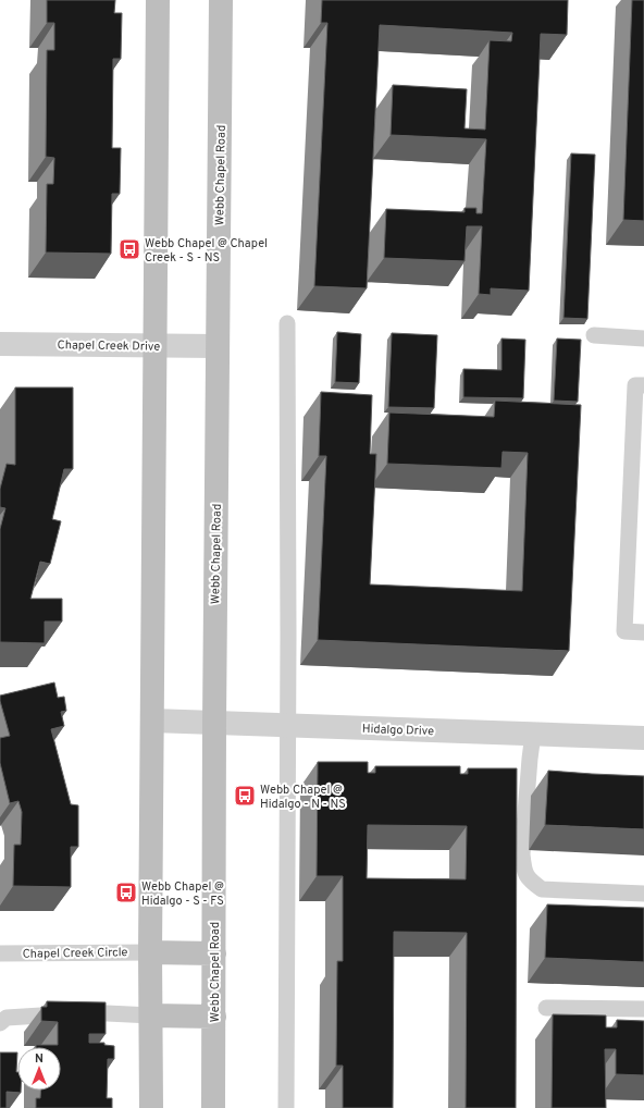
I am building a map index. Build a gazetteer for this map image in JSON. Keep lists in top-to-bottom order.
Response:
{
  "streets": {
    "main road": ["Webb Chapel Road"],
    "street": ["Chapel Creek Drive", "Hidalgo Drive"],
    "lane": ["Chapel Creek Circle"]
  },
  "crossings": [
    ["Webb Chapel Road", "Chapel Creek Drive"],
    ["Webb Chapel Road", "Hidalgo Drive"]
  ],
  "places": {
    "bus stop": ["Webb Chapel @ Chapel Creek - S - NS", "Webb Chapel @ Hidalgo - N - NS", "Webb Chapel @ Hidalgo - S - FS"]
  },
  "north": "top"
}
